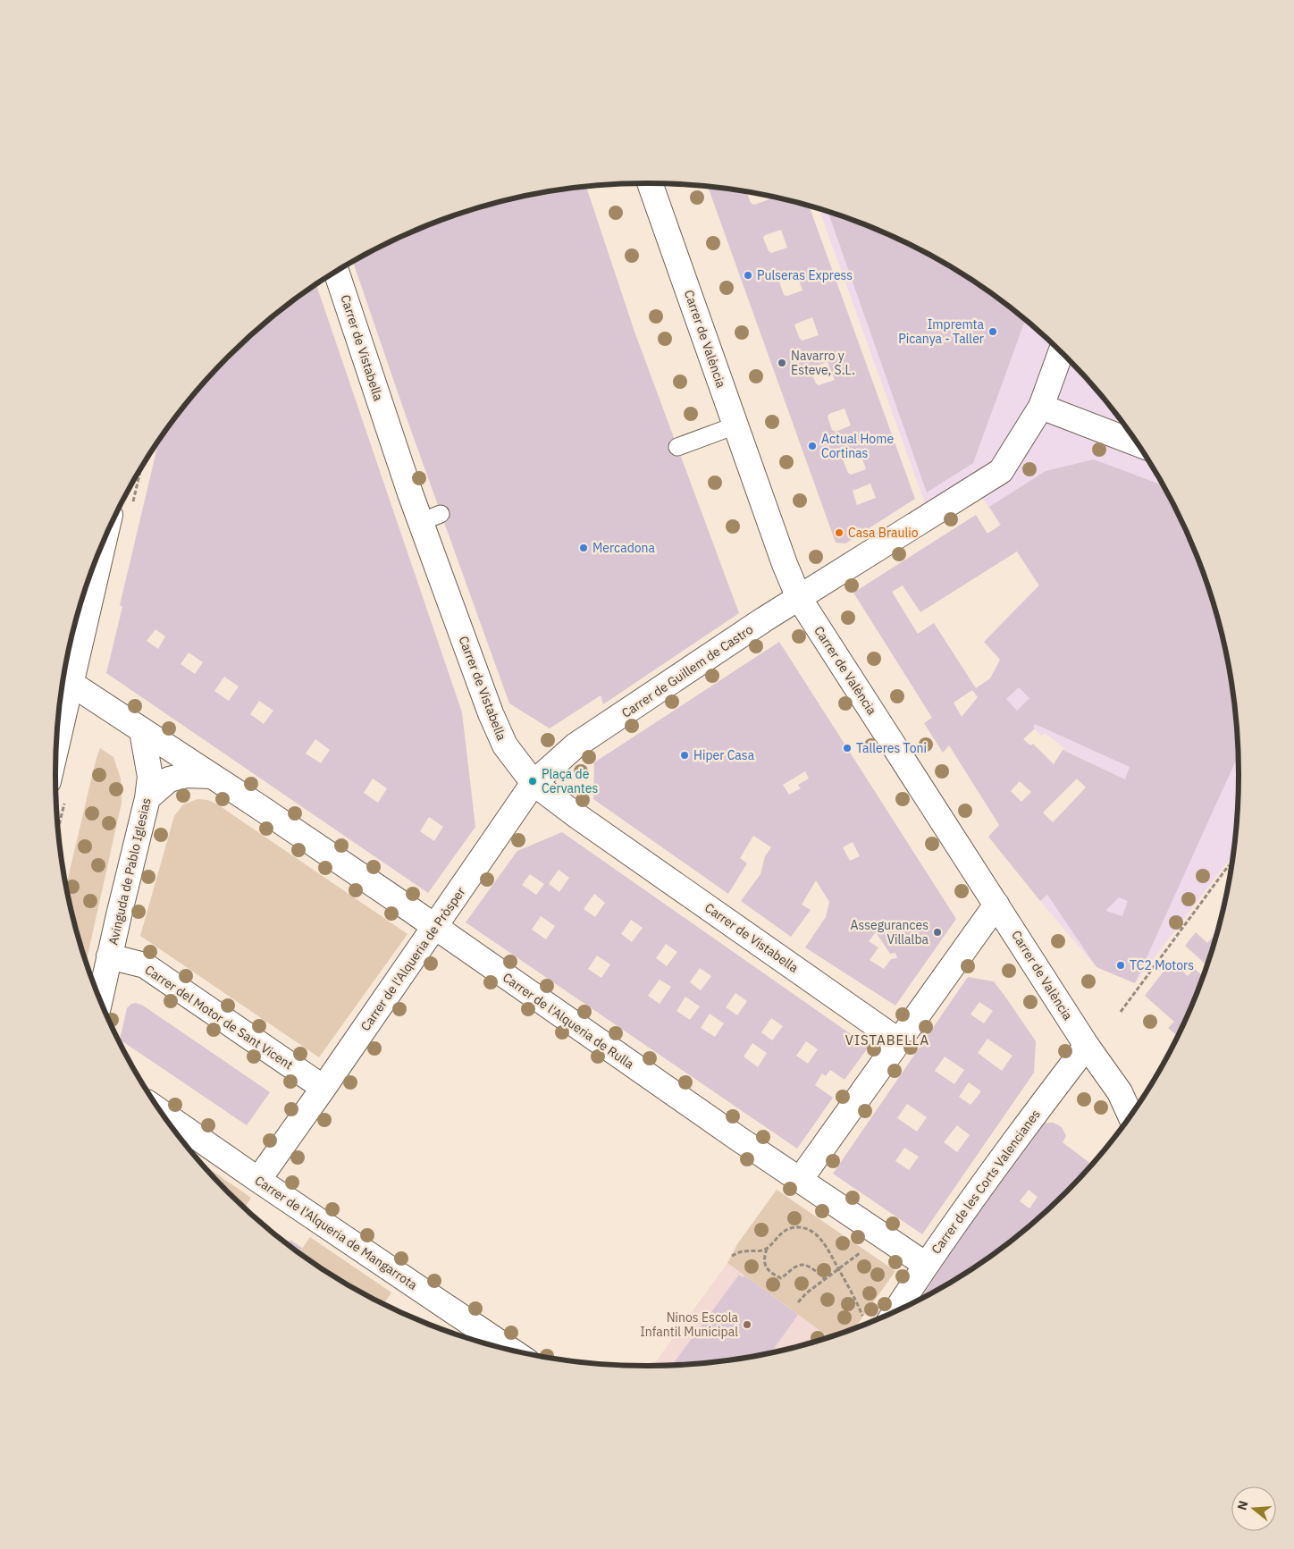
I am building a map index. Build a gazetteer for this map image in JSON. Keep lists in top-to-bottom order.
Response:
{
  "streets": {
    "street": [
      "Carrer de València",
      "Carrer de Vistabella",
      "Carrer de Guillem de Castro",
      "Avinguda de Pablo Iglesias",
      "Carrer de l'Alqueria de Pròsper",
      "Carrer del Motor de Sant Vicent",
      "Carrer de l'Alqueria de Rulla",
      "Carrer de les Corts Valencianes",
      "Carrer de l'Alqueria de Mangarrota"
    ]
  },
  "crossings": [
    ["Carrer de València", "Carrer de Guillem de Castro"],
    ["Carrer de València", "Carrer de les Corts Valencianes"],
    ["Carrer de Vistabella", "Carrer de l'Alqueria de Pròsper"],
    ["Carrer de Guillem de Castro", "Carrer de l'Alqueria de Pròsper"],
    ["Avinguda de Pablo Iglesias", "Carrer del Motor de Sant Vicent"],
    ["Avinguda de Pablo Iglesias", "Carrer de l'Alqueria de Rulla"],
    ["Carrer de l'Alqueria de Pròsper", "Carrer del Motor de Sant Vicent"],
    ["Carrer de l'Alqueria de Pròsper", "Carrer de l'Alqueria de Rulla"],
    ["Carrer de l'Alqueria de Pròsper", "Carrer de l'Alqueria de Mangarrota"],
    ["Carrer de l'Alqueria de Rulla", "Carrer de les Corts Valencianes"]
  ],
  "districts": ["VISTABELLA"],
  "places": [
    "Pulseras Express",
    "Impremta Picanya - Taller",
    "Navarro y Esteve, S.L.",
    "Actual Home Cortinas",
    "Casa Braulio",
    "Mercadona",
    "Talleres Toni",
    "Hiper Casa",
    "Plaça de Cervantes",
    "Assegurances Villalba",
    "TC2 Motors",
    "Ninos Escola Infantil Municipal"
  ],
  "north": "left"
}
